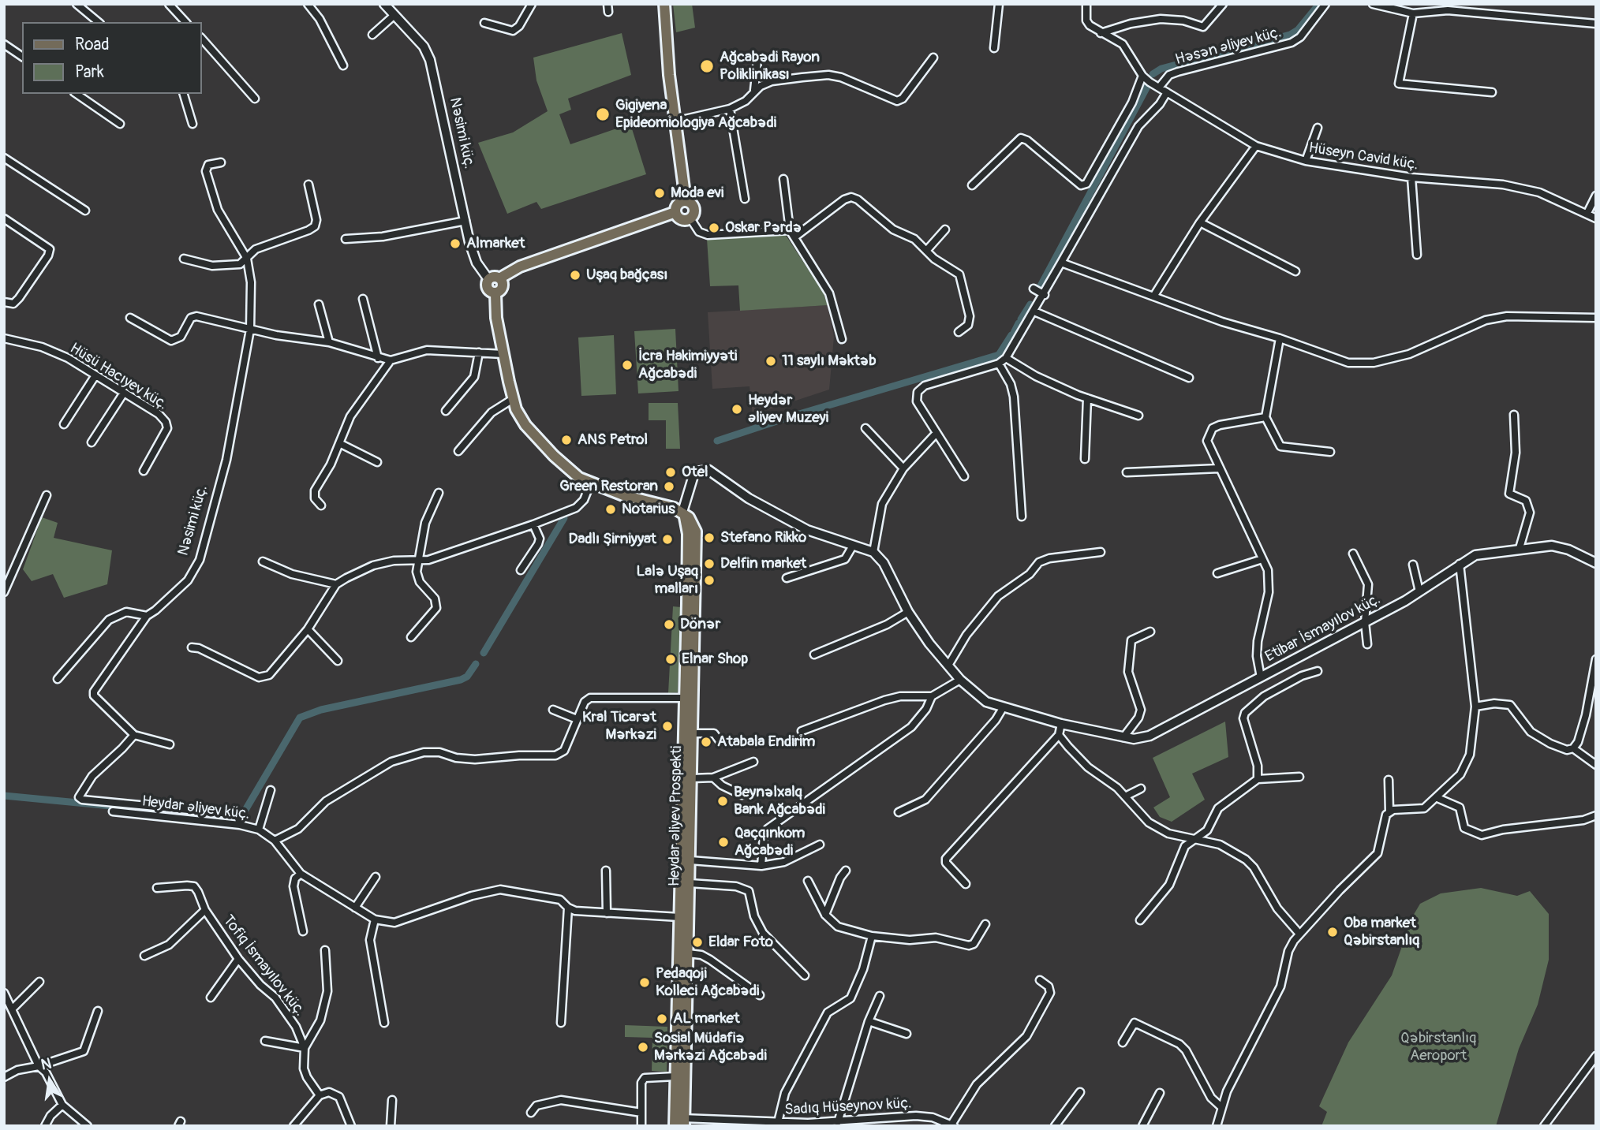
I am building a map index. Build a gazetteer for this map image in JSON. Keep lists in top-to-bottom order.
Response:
{
  "streets": {
    "main road": ["Heydar Əliyev Prospekti"],
    "street": [
      "Həsən Əliyev küç.",
      "Nəsimi küç.",
      "Hüseyn Cavid küç.",
      "Hüsü Hacıyev küç.",
      "Etibar İsmayılov küç.",
      "Heydar Əliyev küç.",
      "Tofiq İsmayılov küç.",
      "Sadıq Hüseynov küç."
    ]
  },
  "crossings": [
    ["Həsən Əliyev küç.", "Hüseyn Cavid küç."],
    ["Heydar Əliyev Prospekti", "Sadıq Hüseynov küç."]
  ],
  "parks": ["Qəbirstanlıq Aeroport"],
  "places": [
    "Ağcabədi Rayon Poliklinikası",
    "Gigiyena Epideomiologiya Ağcabədi",
    "Moda evi",
    "Oskar Pərdə",
    "Almarket",
    "Uşaq bağçası",
    "11 saylı Məktəb",
    "İcra Hakimiyyəti Ağcabədi",
    "Heydər Əliyev Muzeyi",
    "ANS Petrol",
    "Otel",
    "Green Restoran",
    "Notarius",
    "Stefano Rikko",
    "Dadlı Şirniyyat",
    "Delfin market",
    "Lalə Uşaq malları",
    "Dönər",
    "Elnar Shop",
    "Kral Ticarət Mərkəzi",
    "Atabala Endirim",
    "Beynəlxalq Bank Ağcabədi",
    "Qaçqınkom Ağcabədi",
    "Oba market Qəbirstanlıq",
    "Eldar Foto",
    "Pedaqoji Kolleci Ağcabədi",
    "AL market",
    "Sosial Müdafiə Mərkəzi Ağcabədi"
  ],
  "legend": ["Road", "Park"],
  "north": "top"
}
